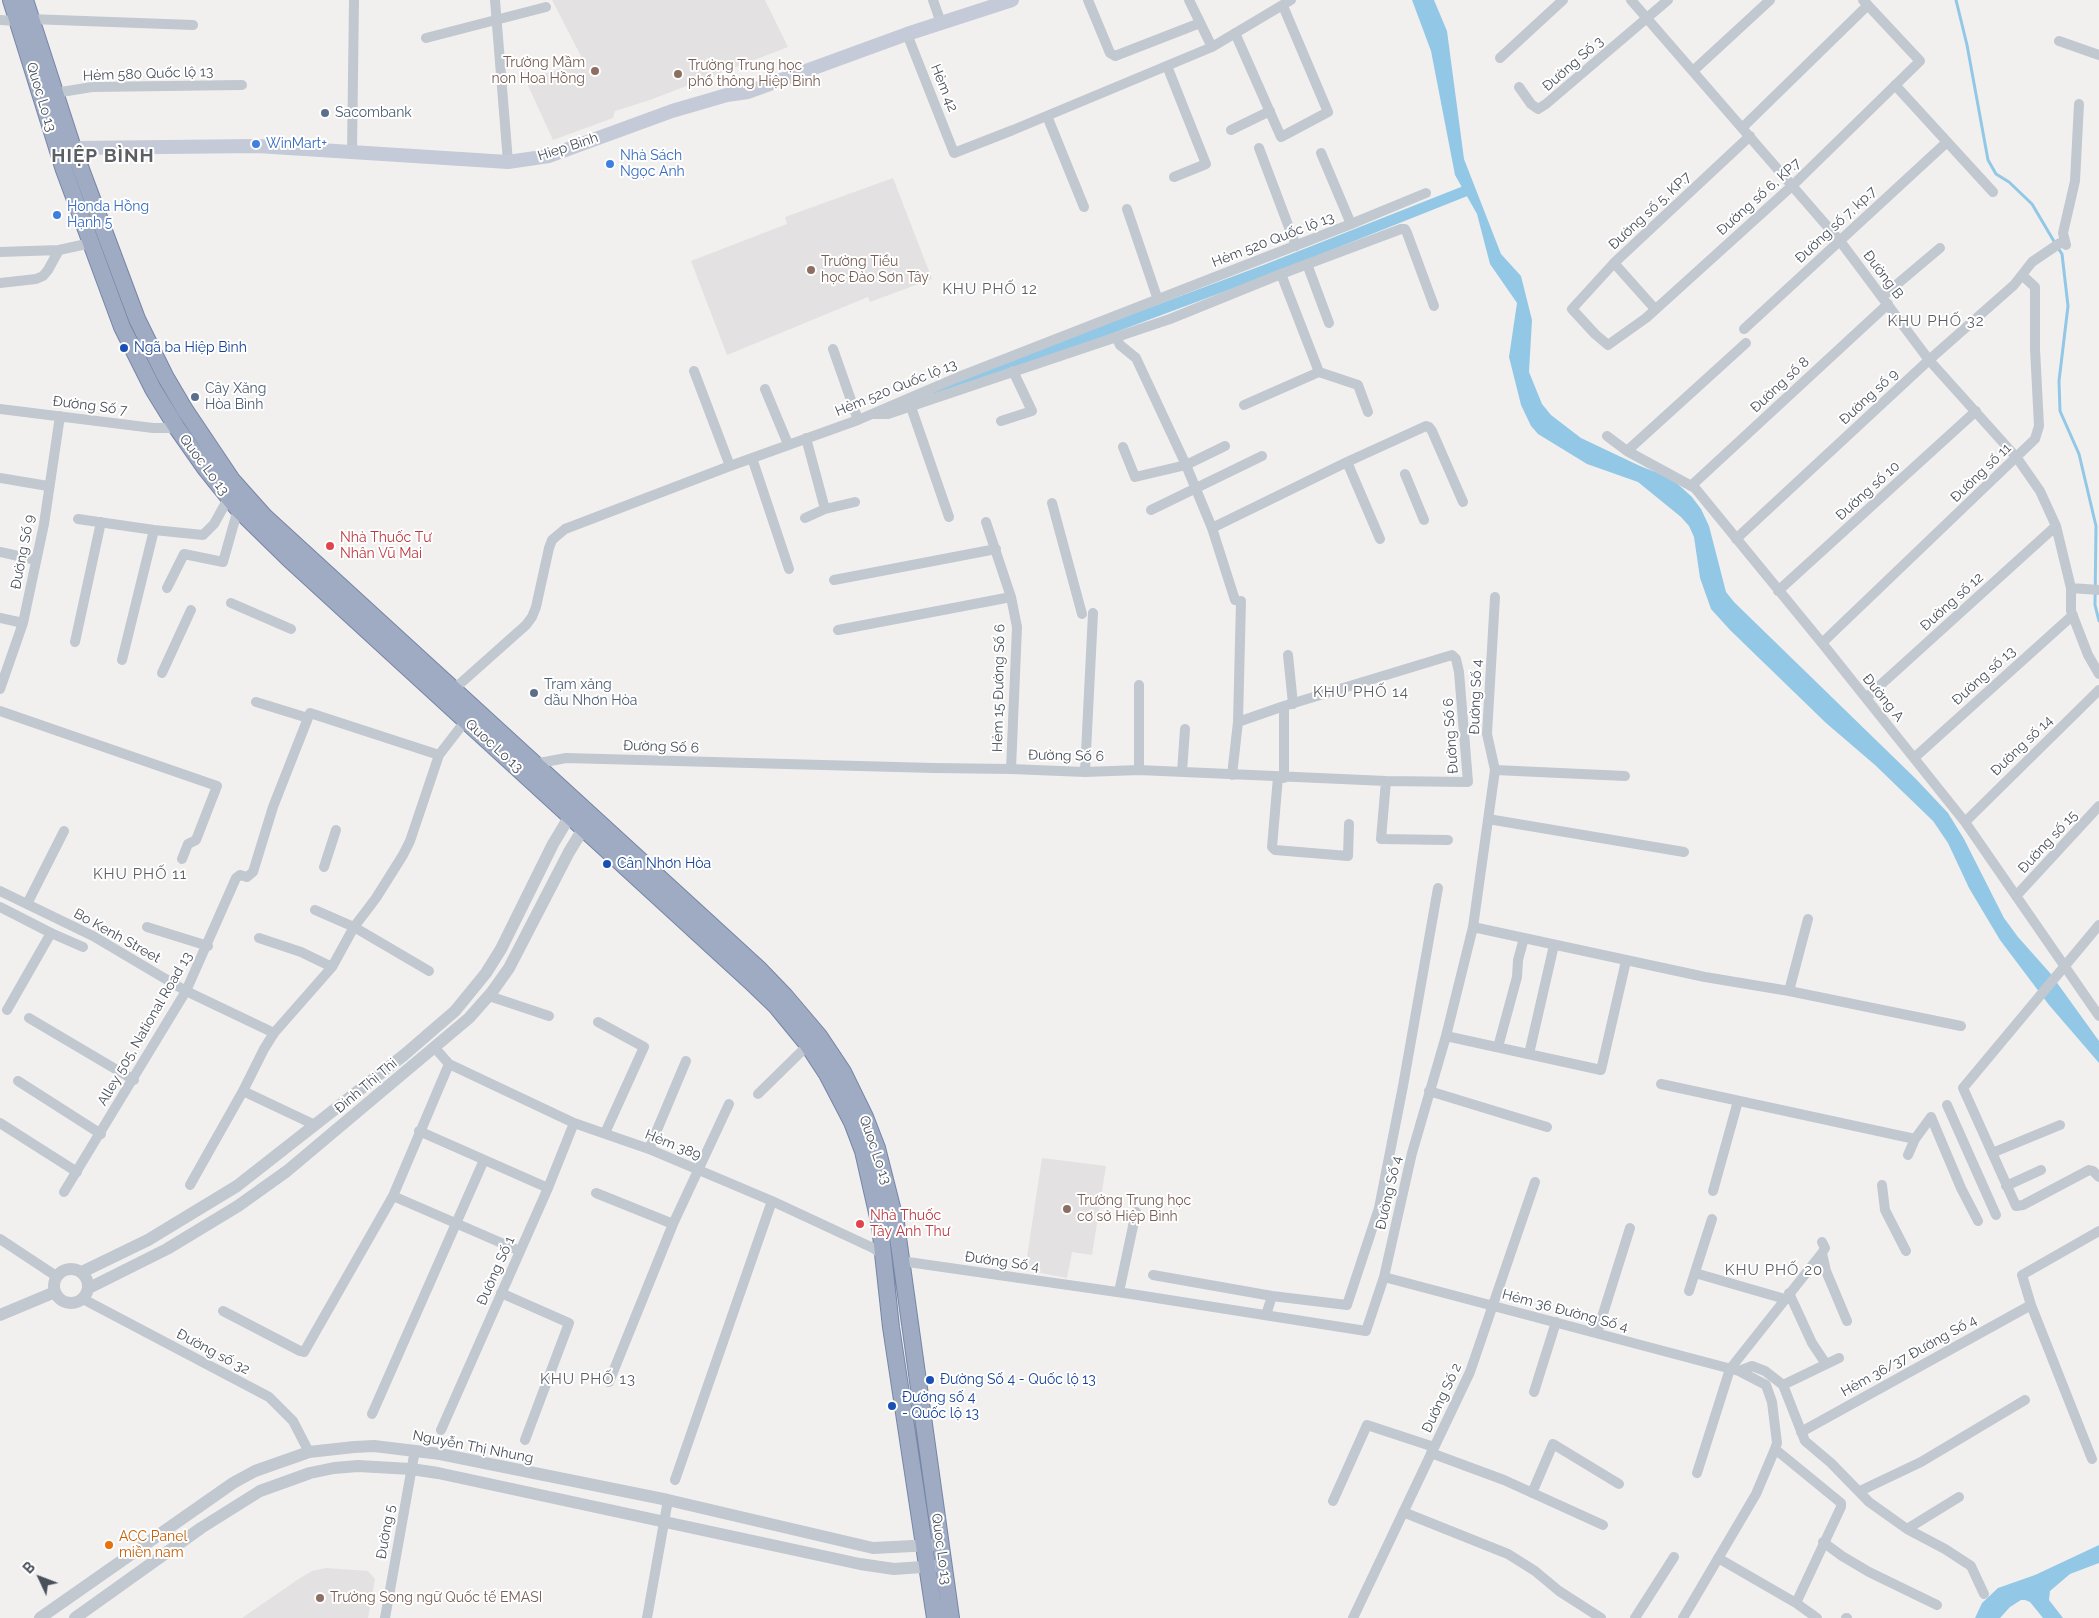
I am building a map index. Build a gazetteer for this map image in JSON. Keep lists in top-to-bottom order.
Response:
{
  "streets": {
    "highway": ["Quoc Lo 13"],
    "main road": ["Hiep Binh"],
    "street": [
      "Đường Số 3",
      "Hẻm 580 Quốc lộ 13",
      "Hẻm 42",
      "Đường số 6, KP.7",
      "Đường số 5, KP.7",
      "Đường số 7, kp.7",
      "Hẻm 520 Quốc lộ 13",
      "Đường B",
      "Đường số 8",
      "Đường số 9",
      "Đường Số 7",
      "Đường số 11",
      "Đường số 10",
      "Đường Số 9",
      "Đường số 12",
      "Đường số 13",
      "Hẻm 15 Đường Số 6",
      "Đường Số 4",
      "Đường A",
      "Đường Số 6",
      "Đường số 14",
      "Đường số 15",
      "Bo Kenh Street",
      "Alley 505, National Road 13",
      "Đinh Thị Thi",
      "Hẻm 389",
      "Đường Số 1",
      "Hẻm 36 Đường Số 4",
      "Đường số 32",
      "Hẻm 36/37 Đường Số 4",
      "Đường Số 2",
      "Nguyễn Thị Nhung",
      "Đường 5"
    ]
  },
  "crossings": [
    ["Đường Số 3", "Đường B"],
    ["Hẻm 580 Quốc lộ 13", "Quoc Lo 13"],
    ["Hẻm 42", "Hiep Binh"],
    ["Quoc Lo 13", "Hiep Binh"],
    ["Quoc Lo 13", "Hẻm 520 Quốc lộ 13"],
    ["Quoc Lo 13", "Đường Số 7"],
    ["Quoc Lo 13", "Đường Số 4"],
    ["Quoc Lo 13", "Đường Số 6"],
    ["Quoc Lo 13", "Đinh Thị Thi"],
    ["Quoc Lo 13", "Hẻm 389"],
    ["Quoc Lo 13", "Nguyễn Thị Nhung"],
    ["Đường số 6, KP.7", "Đường số 5, KP.7"],
    ["Đường số 6, KP.7", "Đường B"],
    ["Đường số 5, KP.7", "Đường B"],
    ["Đường số 7, kp.7", "Đường B"],
    ["Đường B", "Đường số 8"],
    ["Đường B", "Đường số 9"],
    ["Đường B", "Đường số 11"],
    ["Đường B", "Đường số 10"],
    ["Đường B", "Đường số 12"],
    ["Đường B", "Đường số 13"],
    ["Đường số 8", "Đường A"],
    ["Đường số 9", "Đường số 11"],
    ["Đường số 9", "Đường A"],
    ["Đường Số 7", "Đường Số 9"],
    ["Đường số 11", "Đường A"],
    ["Đường số 10", "Đường A"],
    ["Đường số 12", "Đường A"],
    ["Đường số 13", "Đường A"],
    ["Hẻm 15 Đường Số 6", "Đường Số 6"],
    ["Đường Số 4", "Hẻm 36 Đường Số 4"],
    ["Đường A", "Đường số 14"],
    ["Đường A", "Đường số 15"],
    ["Bo Kenh Street", "Alley 505, National Road 13"],
    ["Đinh Thị Thi", "Đường số 32"],
    ["Hẻm 389", "Đường Số 1"],
    ["Hẻm 36 Đường Số 4", "Đường Số 2"],
    ["Đường số 32", "Nguyễn Thị Nhung"],
    ["Nguyễn Thị Nhung", "Đường 5"]
  ],
  "districts": [
    "HIỆP BÌNH",
    "KHU PHỐ 12",
    "KHU PHỐ 32",
    "KHU PHỐ 14",
    "KHU PHỐ 11",
    "KHU PHỐ 20",
    "KHU PHỐ 13"
  ],
  "places": [
    "Trường Mầm non Hoa Hồng",
    "Trường Trung học phổ thông Hiệp Bình",
    "Sacombank",
    "WinMart+",
    "Nhà Sách Ngọc Anh",
    "Honda Hồng Hạnh 5",
    "Trường Tiểu học Đào Sơn Tây",
    "Ngã ba Hiệp Bình",
    "Cây Xăng Hòa Bình",
    "Nhà Thuốc Tư Nhân Vū Mai",
    "Trạm xăng dầu Nhơn Hòa",
    "Cân Nhơn Hòa",
    "Trường Trung học cơ sở Hiệp Bình",
    "Nhà Thuốc Tây Anh Thư",
    "Đường Số 4 - Quốc lộ 13",
    "Đường số 4 - Quốc lộ 13",
    "ACC Panel miền nam",
    "Trường Song ngữ Quốc tế EMASI"
  ],
  "north": "top left"
}
